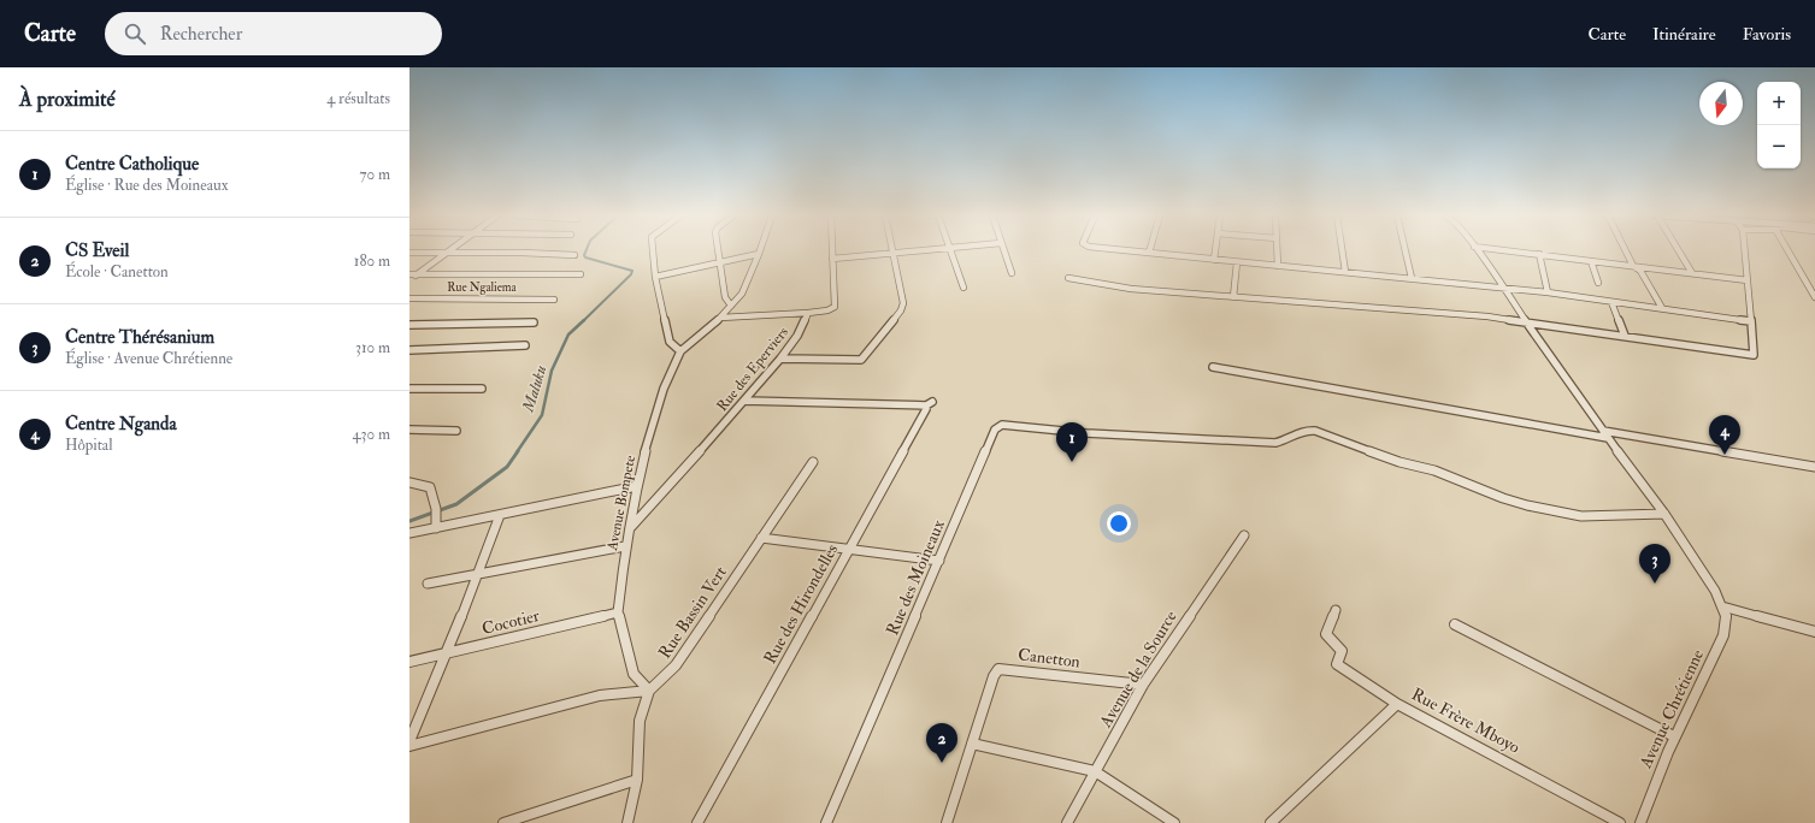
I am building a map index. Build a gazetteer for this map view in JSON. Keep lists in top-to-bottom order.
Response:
{
  "streets": {
    "street": [
      "Rue Ngaliema",
      "Rue des Eperviers",
      "Avenue Bompete",
      "Rue des Moineaux",
      "Rue des Hirondelles",
      "Rue Bassin Vert",
      "Cocotier",
      "Canetton",
      "Avenue de la Source",
      "Avenue Chrétienne",
      "Rue Frère Mboyo"
    ]
  },
  "crossings": [
    ["Rue des Eperviers", "Avenue Bompete"],
    ["Rue des Eperviers", "Rue des Hirondelles"],
    ["Avenue Bompete", "Rue Bassin Vert"],
    ["Avenue Bompete", "Cocotier"],
    ["Canetton", "Avenue de la Source"]
  ],
  "water": ["Maluku"],
  "north": "bottom",
  "page": {
    "header": "Carte",
    "search": "Rechercher",
    "nav": ["Carte", "Itinéraire", "Favoris"],
    "heading": ["À proximité", "4 résultats"],
    "map_buttons": ["+", "−"],
    "list": [
      {
        "mark": "1",
        "name": "Centre Catholique",
        "note": "Église · Rue des Moineaux",
        "value": "70 m"
      },
      {
        "mark": "2",
        "name": "CS Eveil",
        "note": "École · Canetton",
        "value": "180 m"
      },
      {
        "mark": "3",
        "name": "Centre Thérésanium",
        "note": "Église · Avenue Chrétienne",
        "value": "310 m"
      },
      {
        "mark": "4",
        "name": "Centre Nganda",
        "note": "Hôpital",
        "value": "430 m"
      }
    ],
    "pins": [
      "4",
      "1",
      "3",
      "2"
    ]
  }
}
